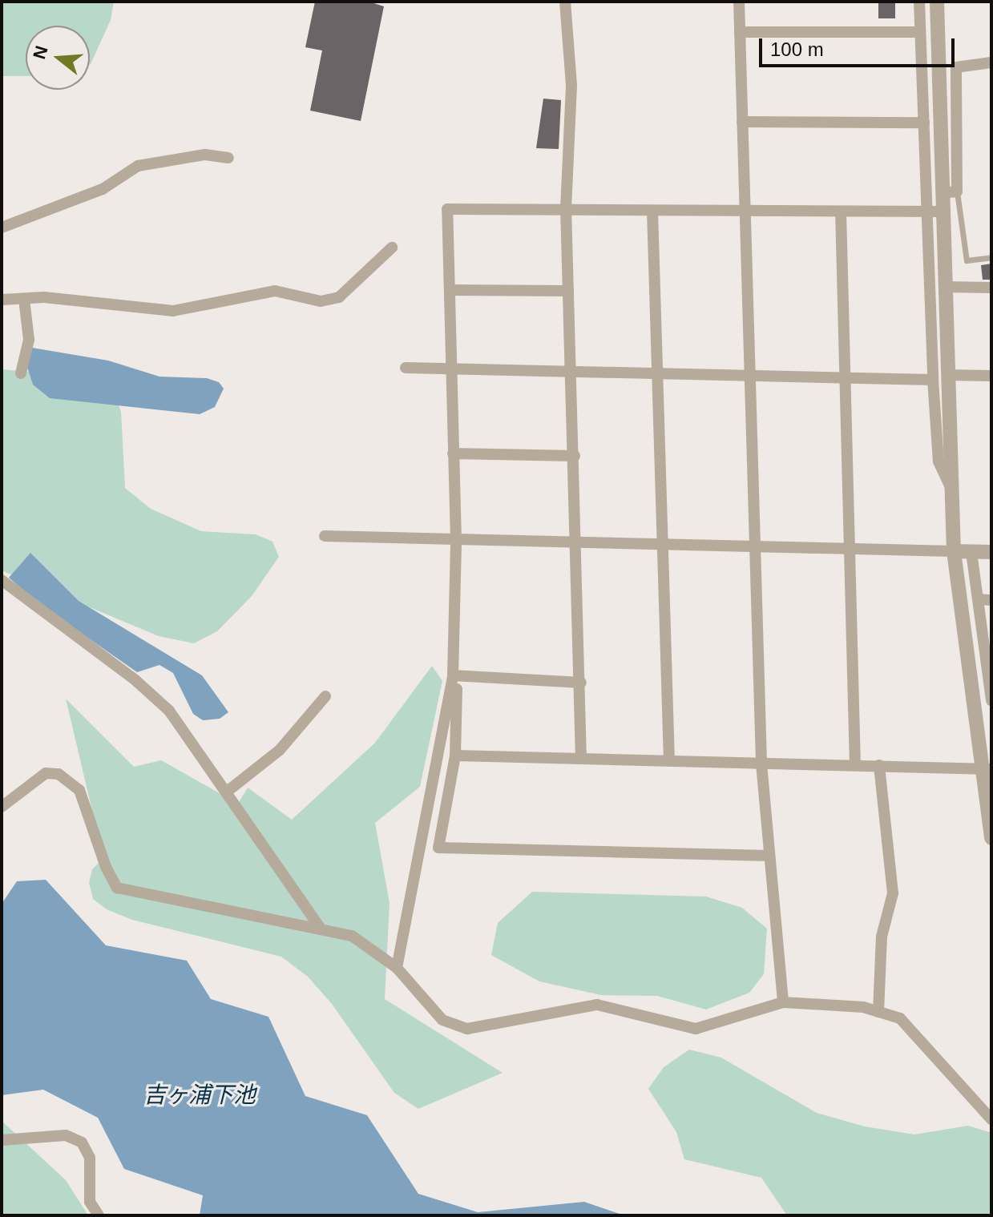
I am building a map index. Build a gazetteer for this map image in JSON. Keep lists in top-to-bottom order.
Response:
{
  "water": ["吉ヶ浦下池"],
  "scale_bar": "100 m",
  "north": "left"
}
